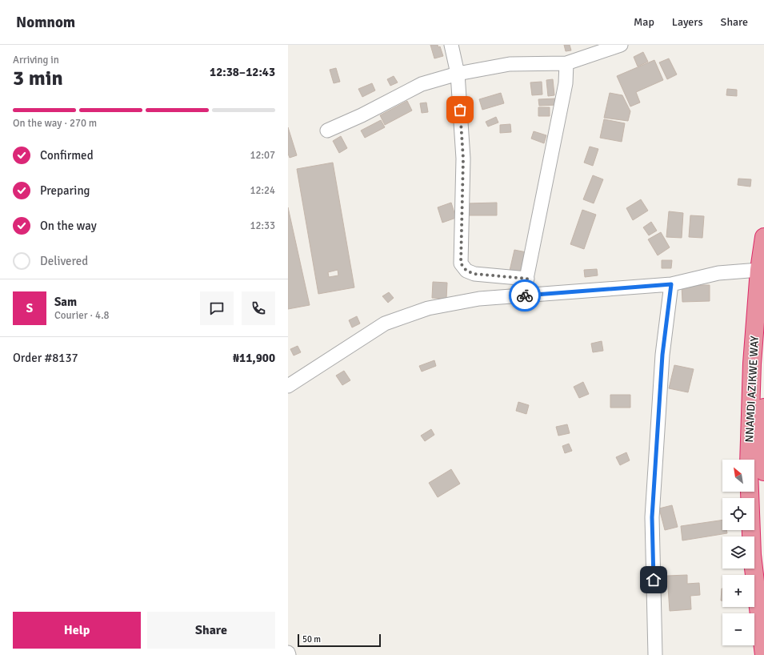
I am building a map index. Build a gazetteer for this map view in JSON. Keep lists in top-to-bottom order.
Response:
{
  "streets": {
    "highway": ["NNAMDI AZIKWE WAY"]
  },
  "scale_bar": "50 m",
  "north": "top left",
  "page": {
    "header": "Nomnom",
    "nav": ["Map", "Layers", "Share"],
    "heading": ["3 min", "Arriving in", "12:38–12:43"],
    "panel": [
      "Sam",
      "Courier · 4.8",
      "Order #8137",
      "₦11,900"
    ],
    "bar": "On the way · 270 m",
    "list": [
      ["Confirmed", "12:07"],
      ["Preparing", "12:24"],
      ["On the way", "12:33"],
      "Delivered"
    ],
    "round": "S",
    "map_buttons": ["+", "−"],
    "buttons": ["Help", "Share"],
    "scale": "50 m"
  }
}
